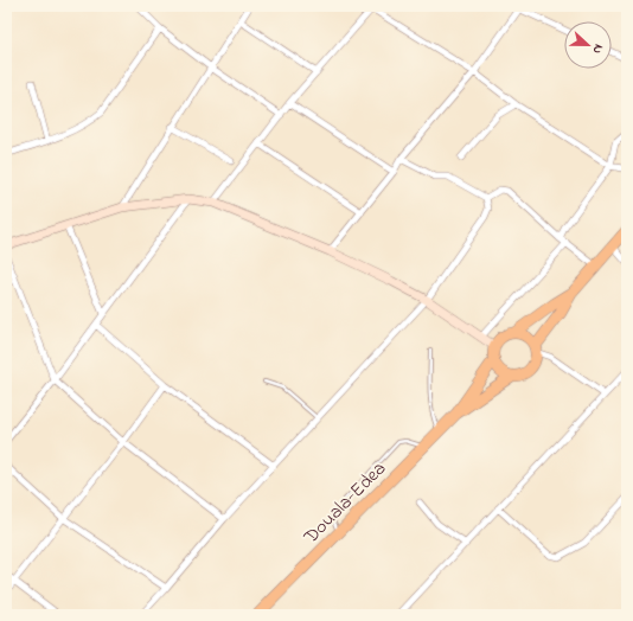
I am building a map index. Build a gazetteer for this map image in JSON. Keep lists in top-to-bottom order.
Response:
{
  "streets": {
    "highway": ["Douala-Edea"]
  },
  "north": "right"
}
